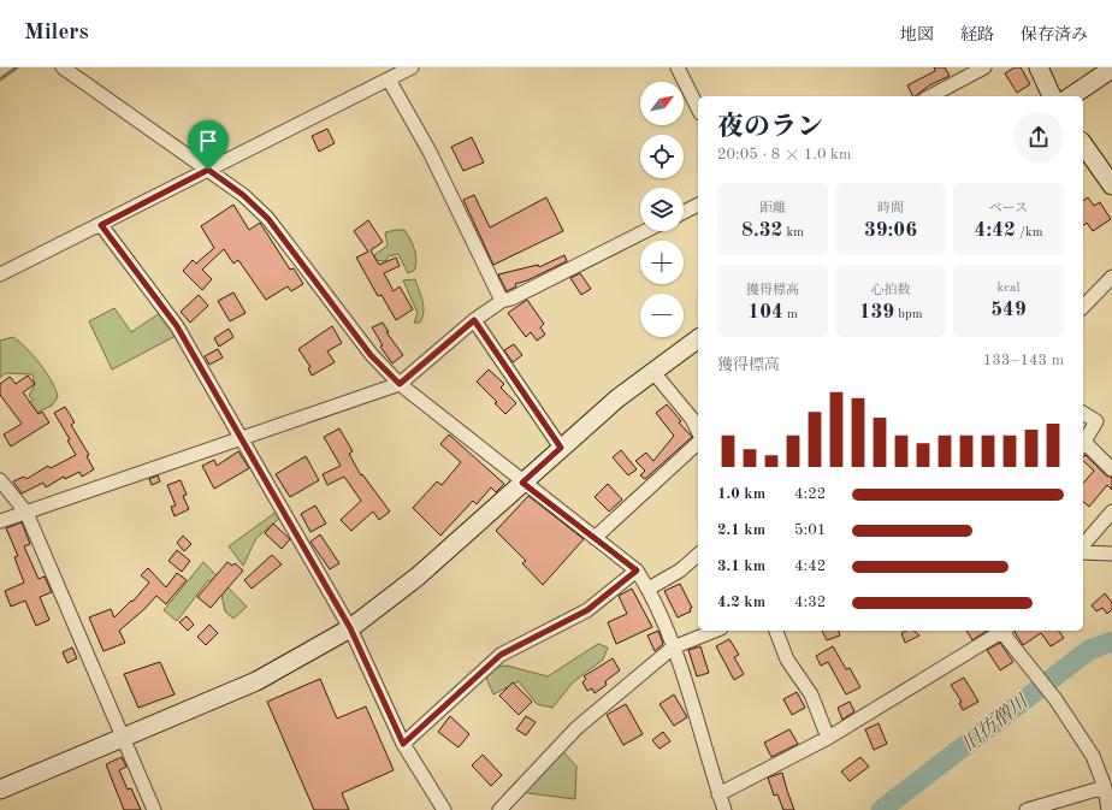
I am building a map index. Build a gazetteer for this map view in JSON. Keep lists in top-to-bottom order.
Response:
{
  "water": ["旧彷僧川"],
  "north": "top right",
  "page": {
    "header": "Milers",
    "nav": ["地図", "経路", "保存済み"],
    "map_buttons": ["+", "−"],
    "heading": ["夜のラン", "20:05 · 8 × 1.0 km"],
    "stats": [
      ["距離", "8.32 km"],
      ["時間", "39:06"],
      ["ペース", "4:42 /km"],
      ["獲得標高", "104 m"],
      ["心拍数", "139 bpm"],
      ["kcal", "549"]
    ],
    "chart": ["獲得標高", "133–143 m"],
    "list": [
      {
        "name": "1.0 km",
        "note": "4:22"
      },
      {
        "name": "2.1 km",
        "note": "5:01"
      },
      {
        "name": "3.1 km",
        "note": "4:42"
      },
      {
        "name": "4.2 km",
        "note": "4:32"
      }
    ]
  }
}
